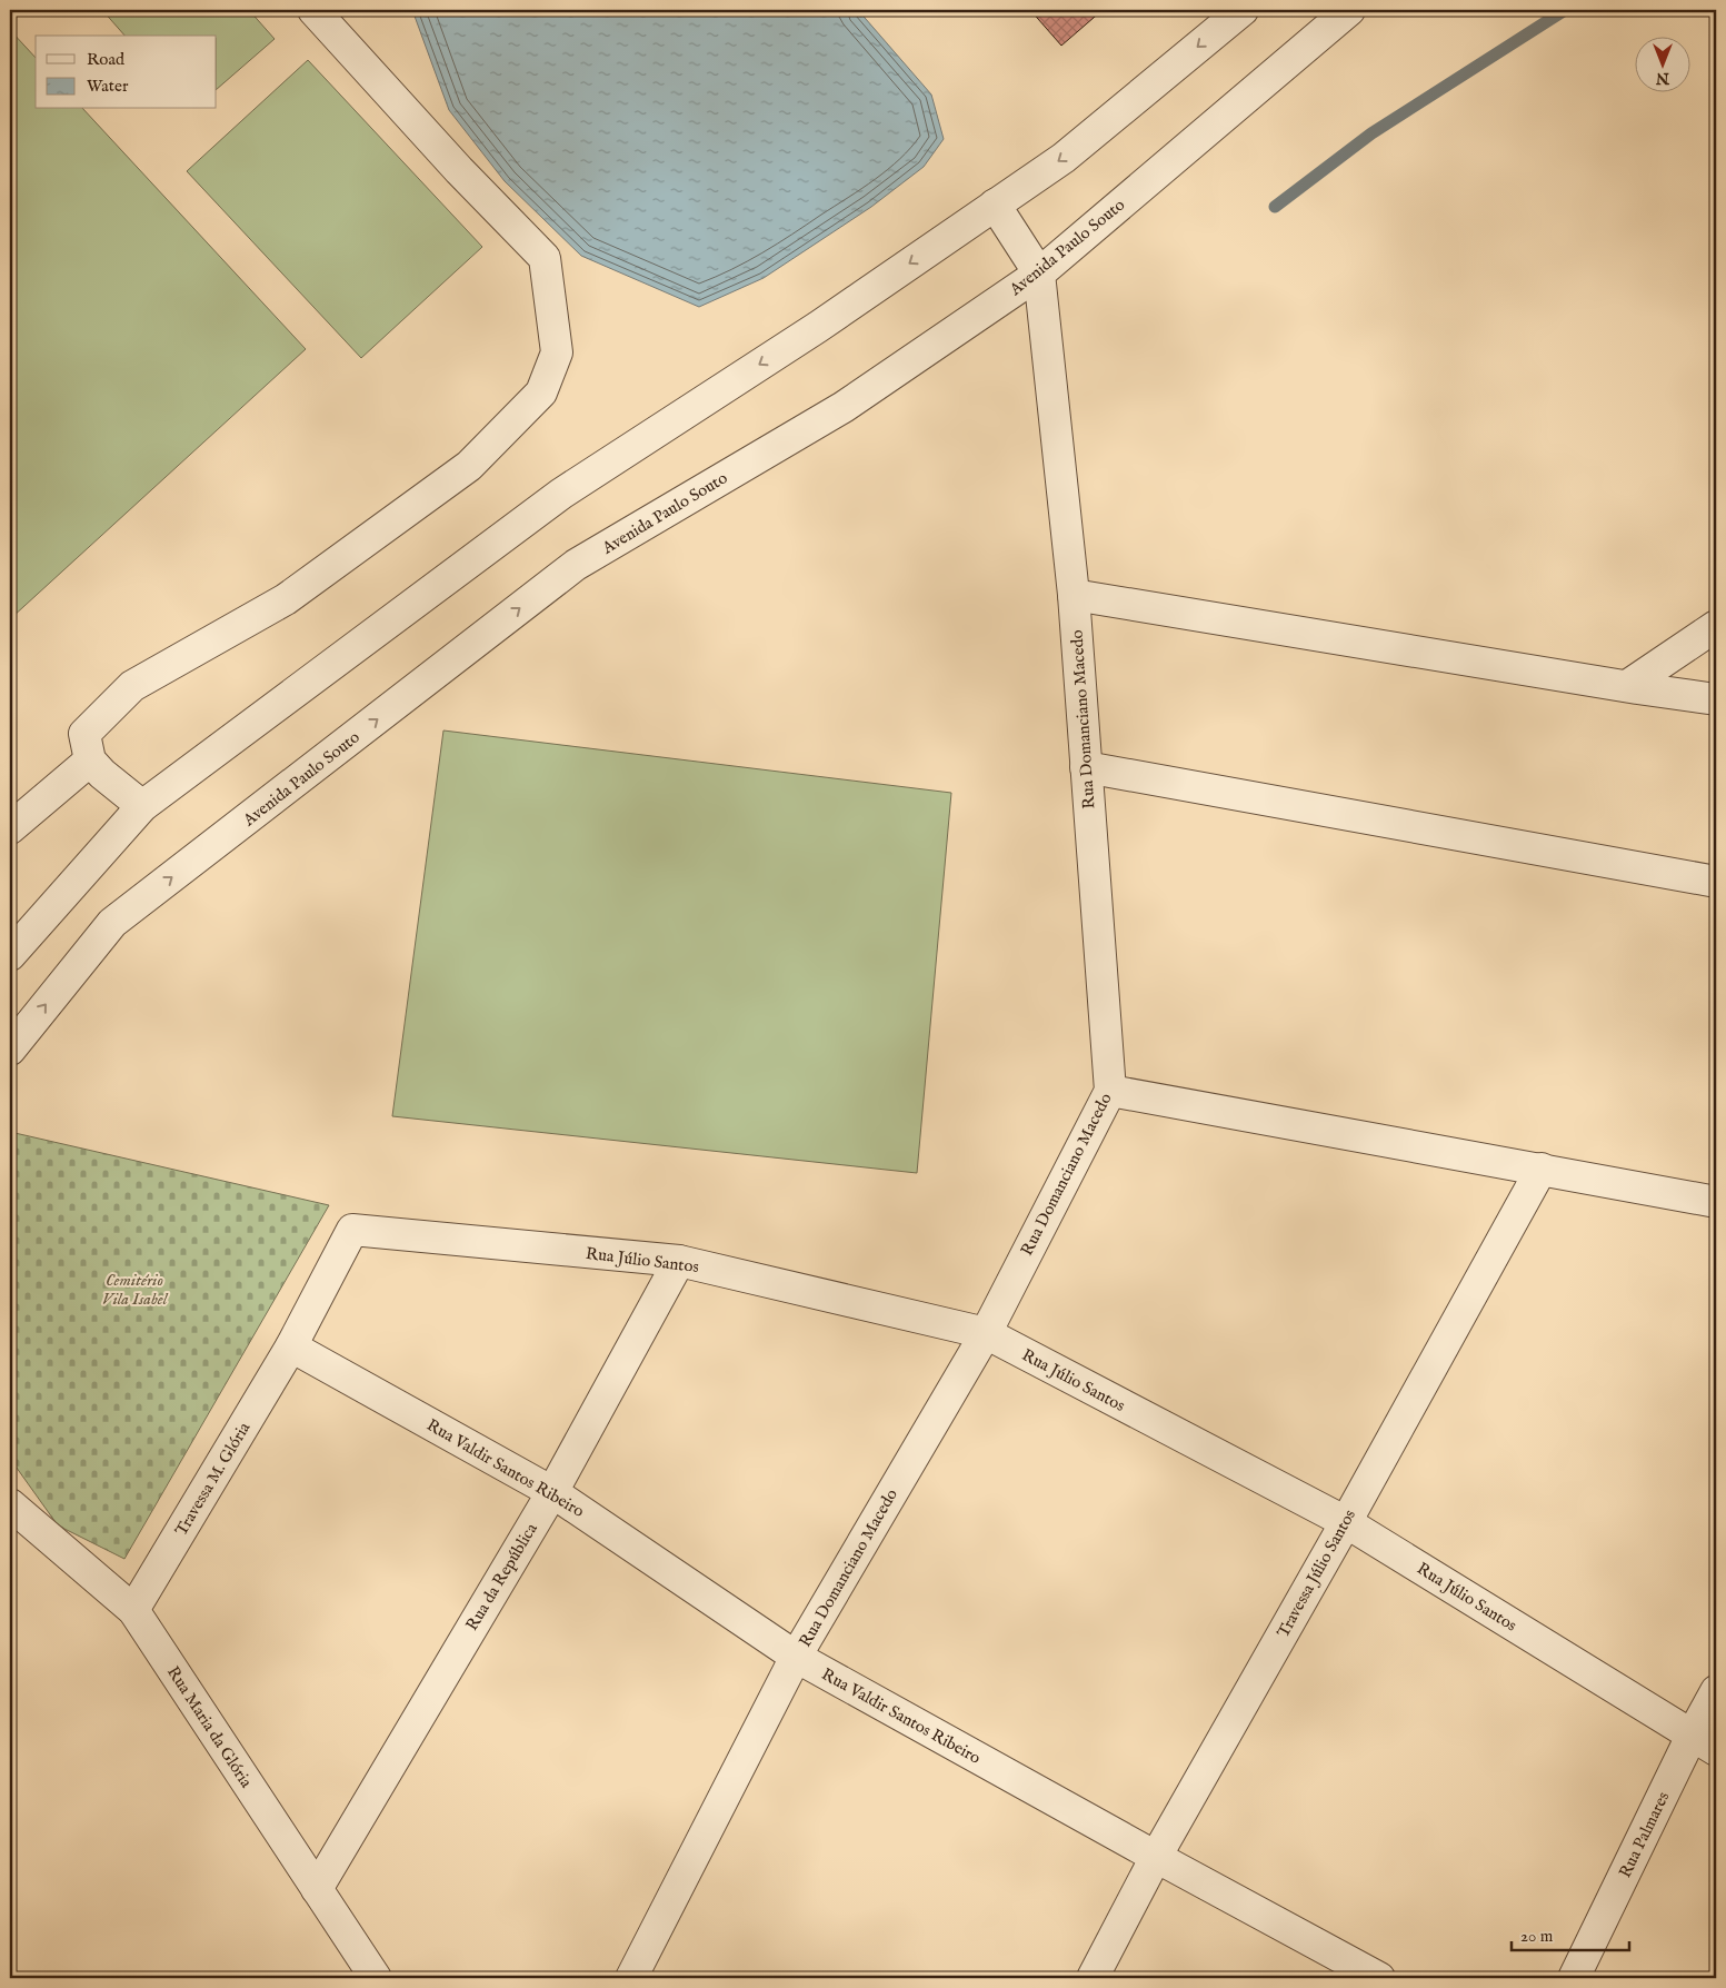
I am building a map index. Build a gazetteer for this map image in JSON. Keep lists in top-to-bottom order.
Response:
{
  "streets": {
    "street": [
      "Avenida Paulo Souto",
      "Rua Domanciano Macedo",
      "Rua Júlio Santos",
      "Rua Valdir Santos Ribeiro",
      "Travessa M. Glória",
      "Travessa Júlio Santos",
      "Rua da República",
      "Rua Maria da Glória",
      "Rua Palmares"
    ]
  },
  "crossings": [
    ["Avenida Paulo Souto", "Rua Domanciano Macedo"],
    ["Rua Domanciano Macedo", "Rua Júlio Santos"],
    ["Rua Domanciano Macedo", "Rua Valdir Santos Ribeiro"],
    ["Rua Júlio Santos", "Travessa M. Glória"],
    ["Rua Júlio Santos", "Travessa Júlio Santos"],
    ["Rua Júlio Santos", "Rua da República"],
    ["Rua Júlio Santos", "Rua Palmares"],
    ["Rua Valdir Santos Ribeiro", "Travessa M. Glória"],
    ["Rua Valdir Santos Ribeiro", "Travessa Júlio Santos"],
    ["Rua Valdir Santos Ribeiro", "Rua da República"],
    ["Travessa M. Glória", "Rua Maria da Glória"],
    ["Rua da República", "Rua Maria da Glória"]
  ],
  "parks": ["Cemitério Vila Isabel"],
  "legend": ["Road", "Water"],
  "scale_bar": "20 m",
  "north": "bottom"
}
